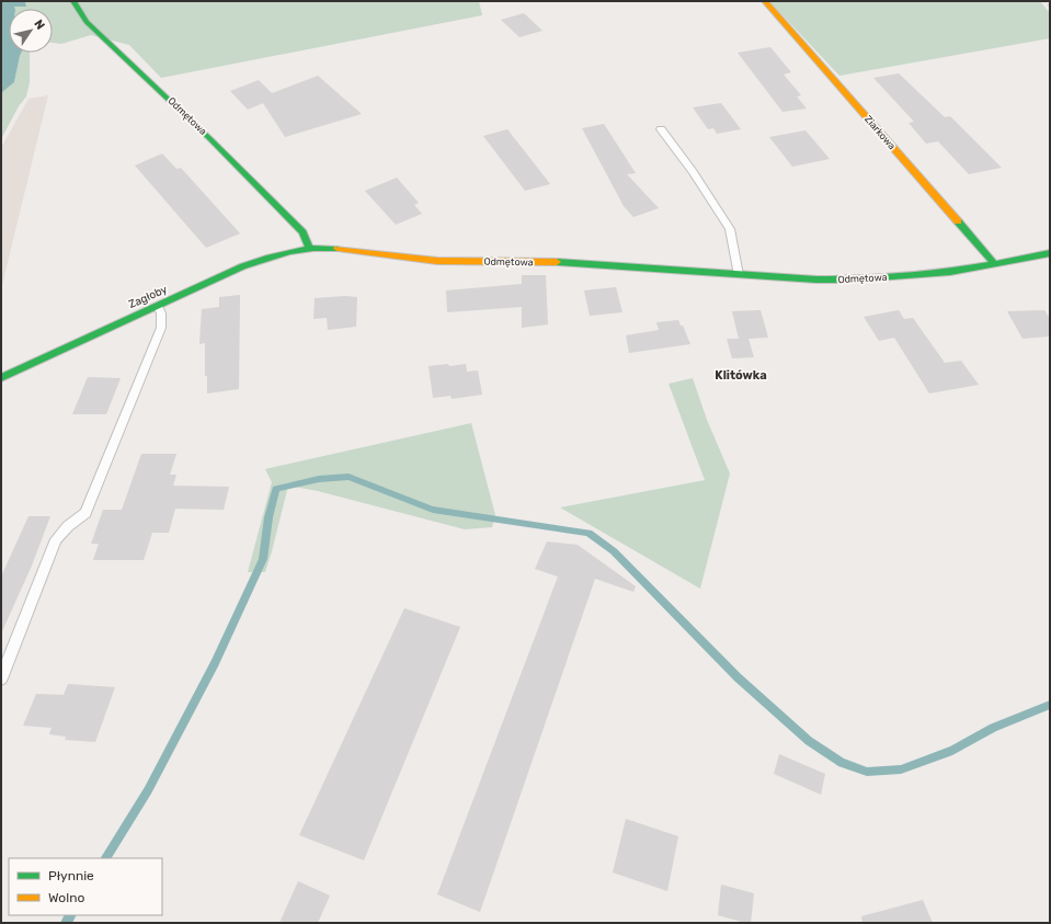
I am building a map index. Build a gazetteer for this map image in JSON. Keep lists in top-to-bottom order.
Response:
{
  "streets": {
    "street": ["Odmętowa", "Ziarkowa", "Zagłoby"]
  },
  "crossings": [
    ["Odmętowa", "Ziarkowa"],
    ["Odmętowa", "Zagłoby"]
  ],
  "districts": ["Klitówka"],
  "legend": ["Płynnie", "Wolno"],
  "north": "top right"
}
